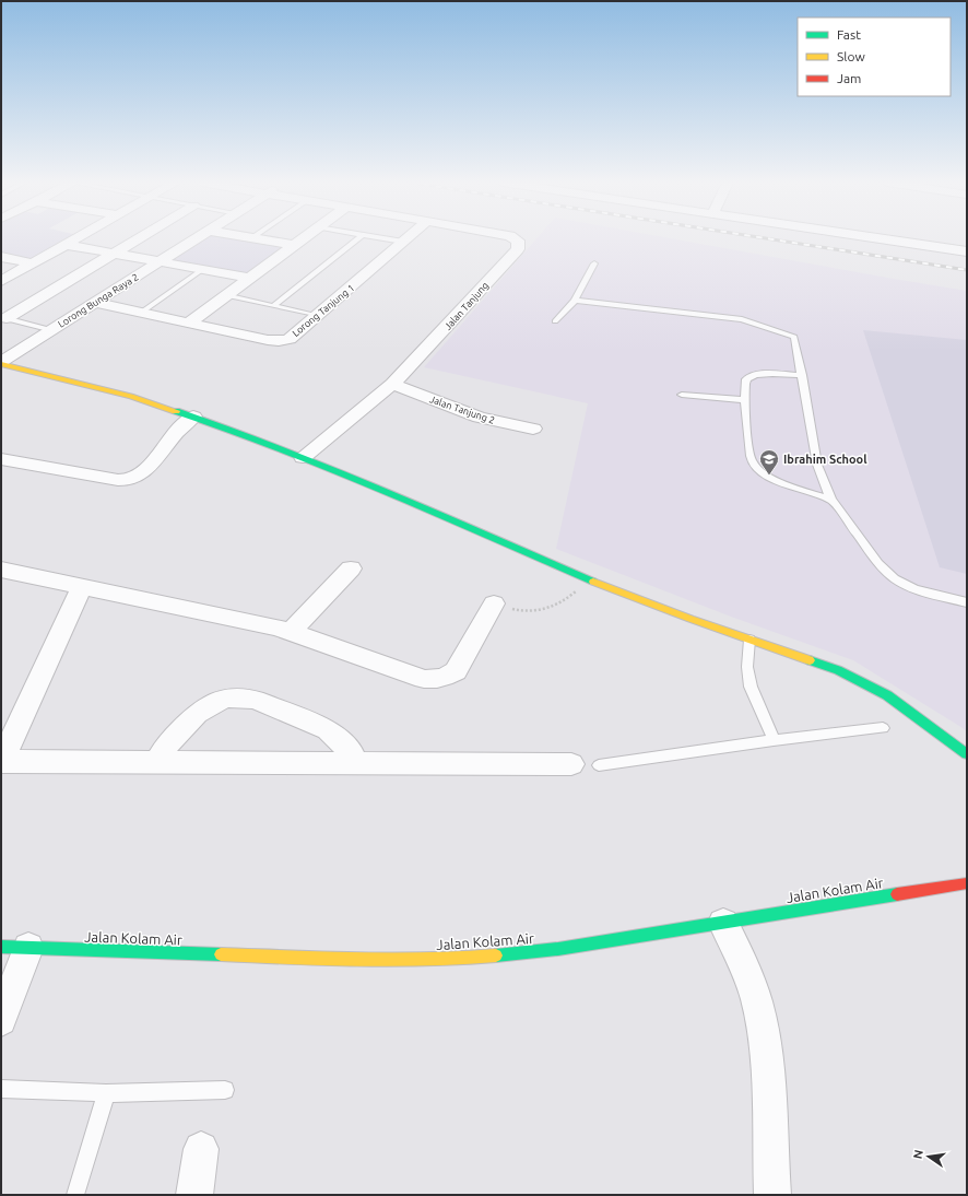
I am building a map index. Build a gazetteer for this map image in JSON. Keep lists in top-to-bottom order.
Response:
{
  "streets": {
    "street": [
      "Lorong Bunga Raya 2",
      "Jalan Tanjung",
      "Lorong Tanjung 1",
      "Jalan Tanjung 2",
      "Jalan Kolam Air"
    ]
  },
  "crossings": [
    ["Lorong Bunga Raya 2", "Lorong Tanjung 1"],
    ["Jalan Tanjung", "Jalan Tanjung 2"]
  ],
  "places": {
    "school or university": ["Ibrahim School"]
  },
  "legend": ["Fast", "Slow", "Jam"],
  "north": "left"
}
